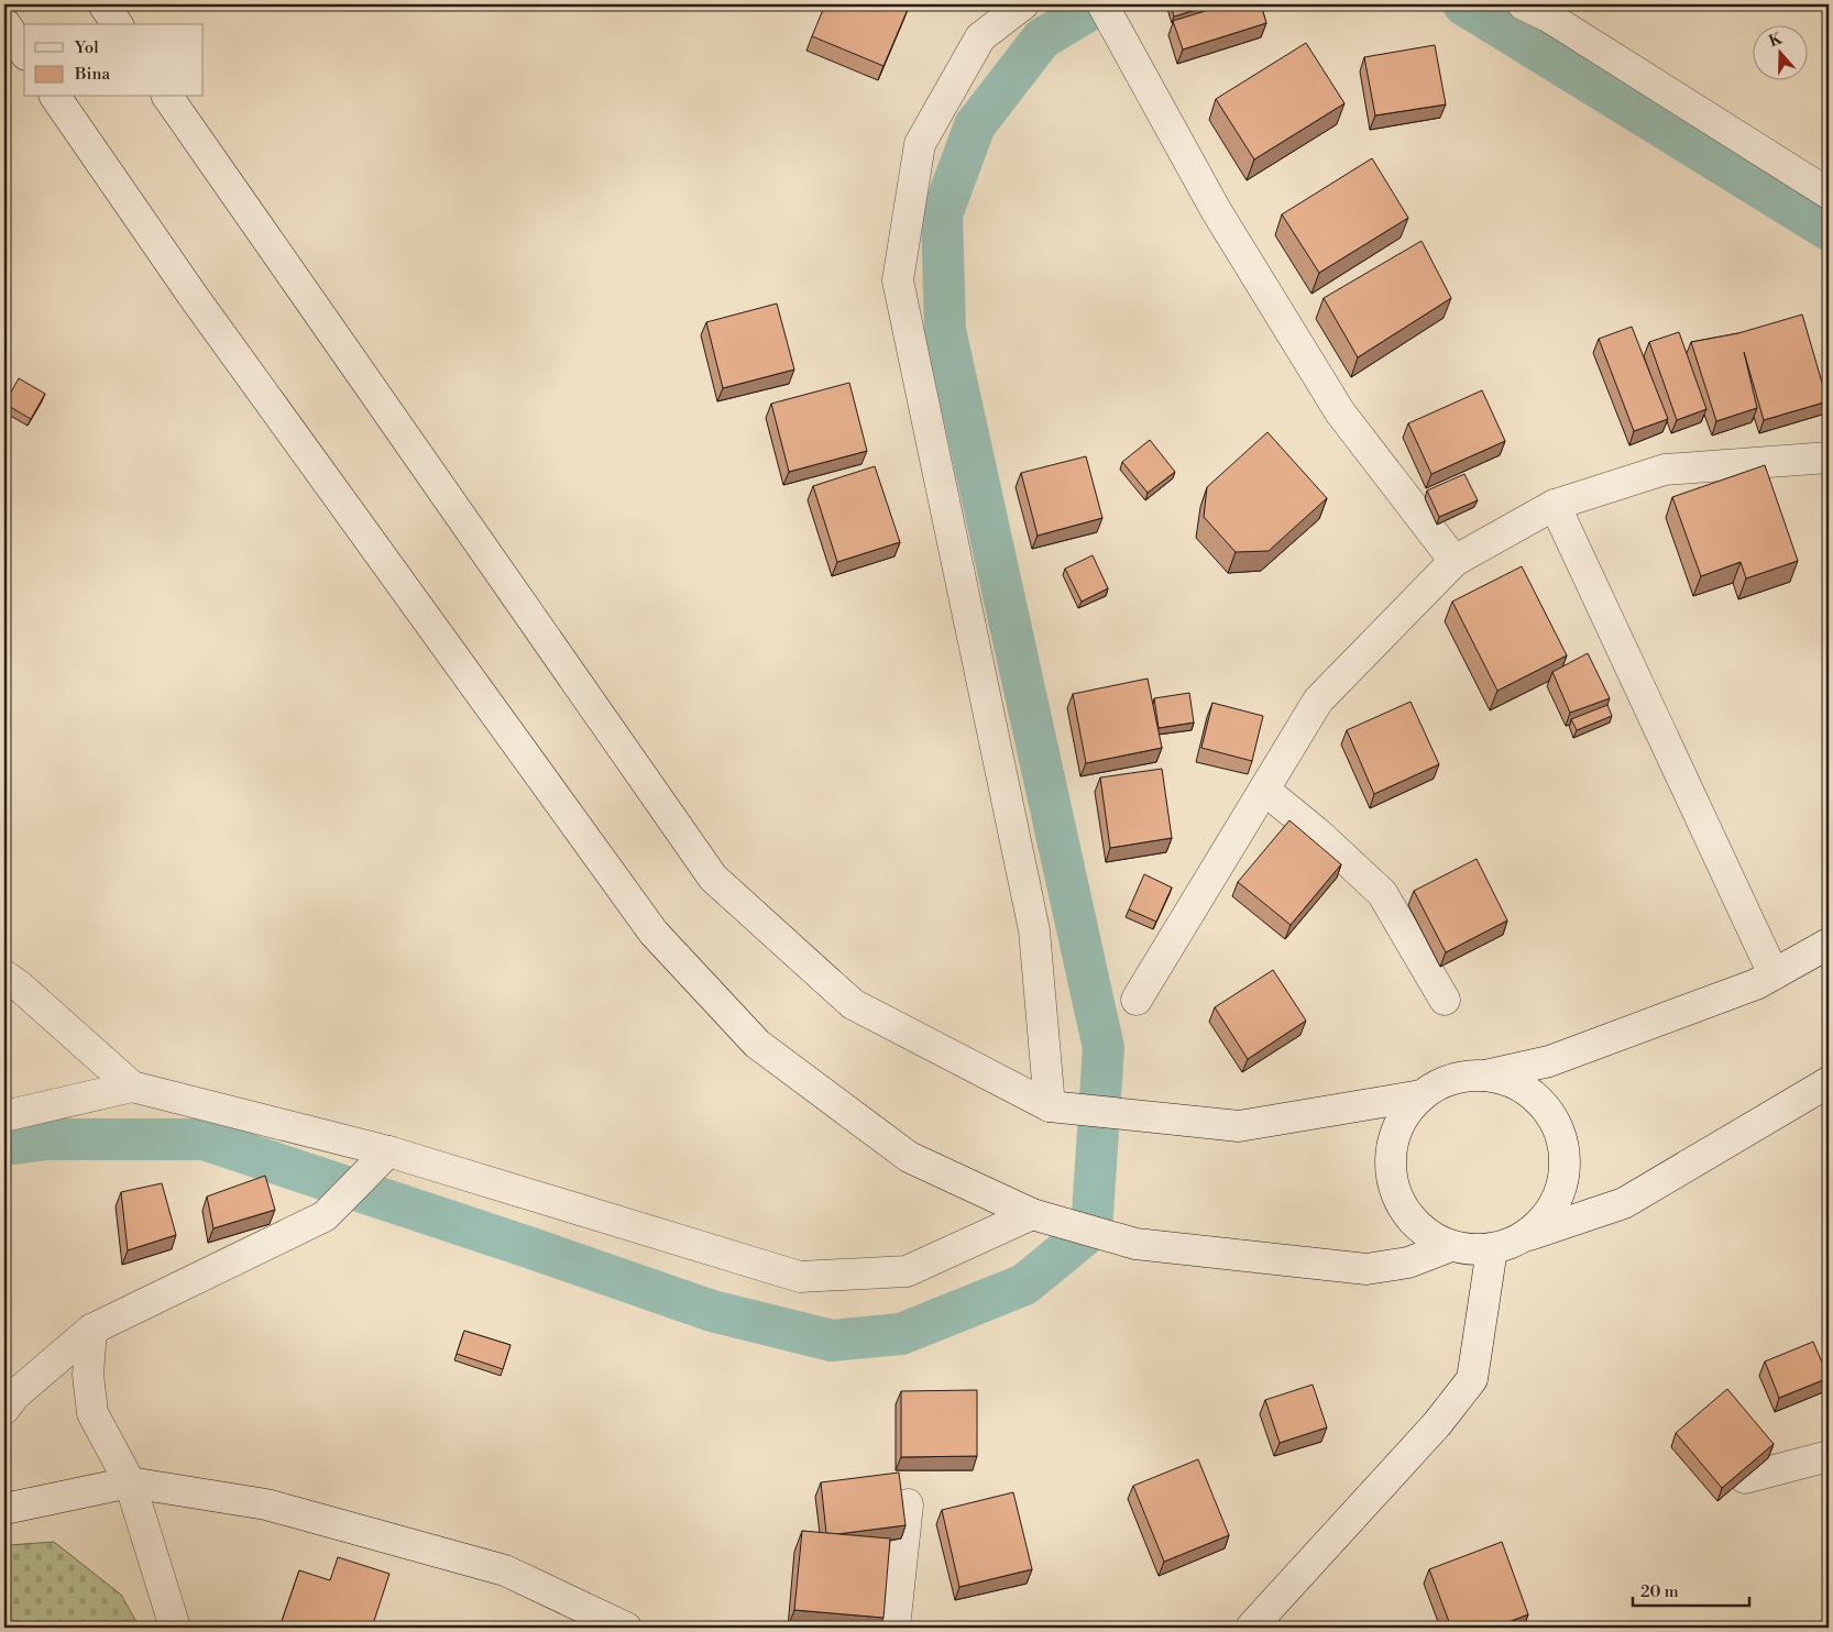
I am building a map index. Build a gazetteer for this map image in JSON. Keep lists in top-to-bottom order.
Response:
{
  "legend": ["Yol", "Bina"],
  "scale_bar": "20 m",
  "north": "top"
}
